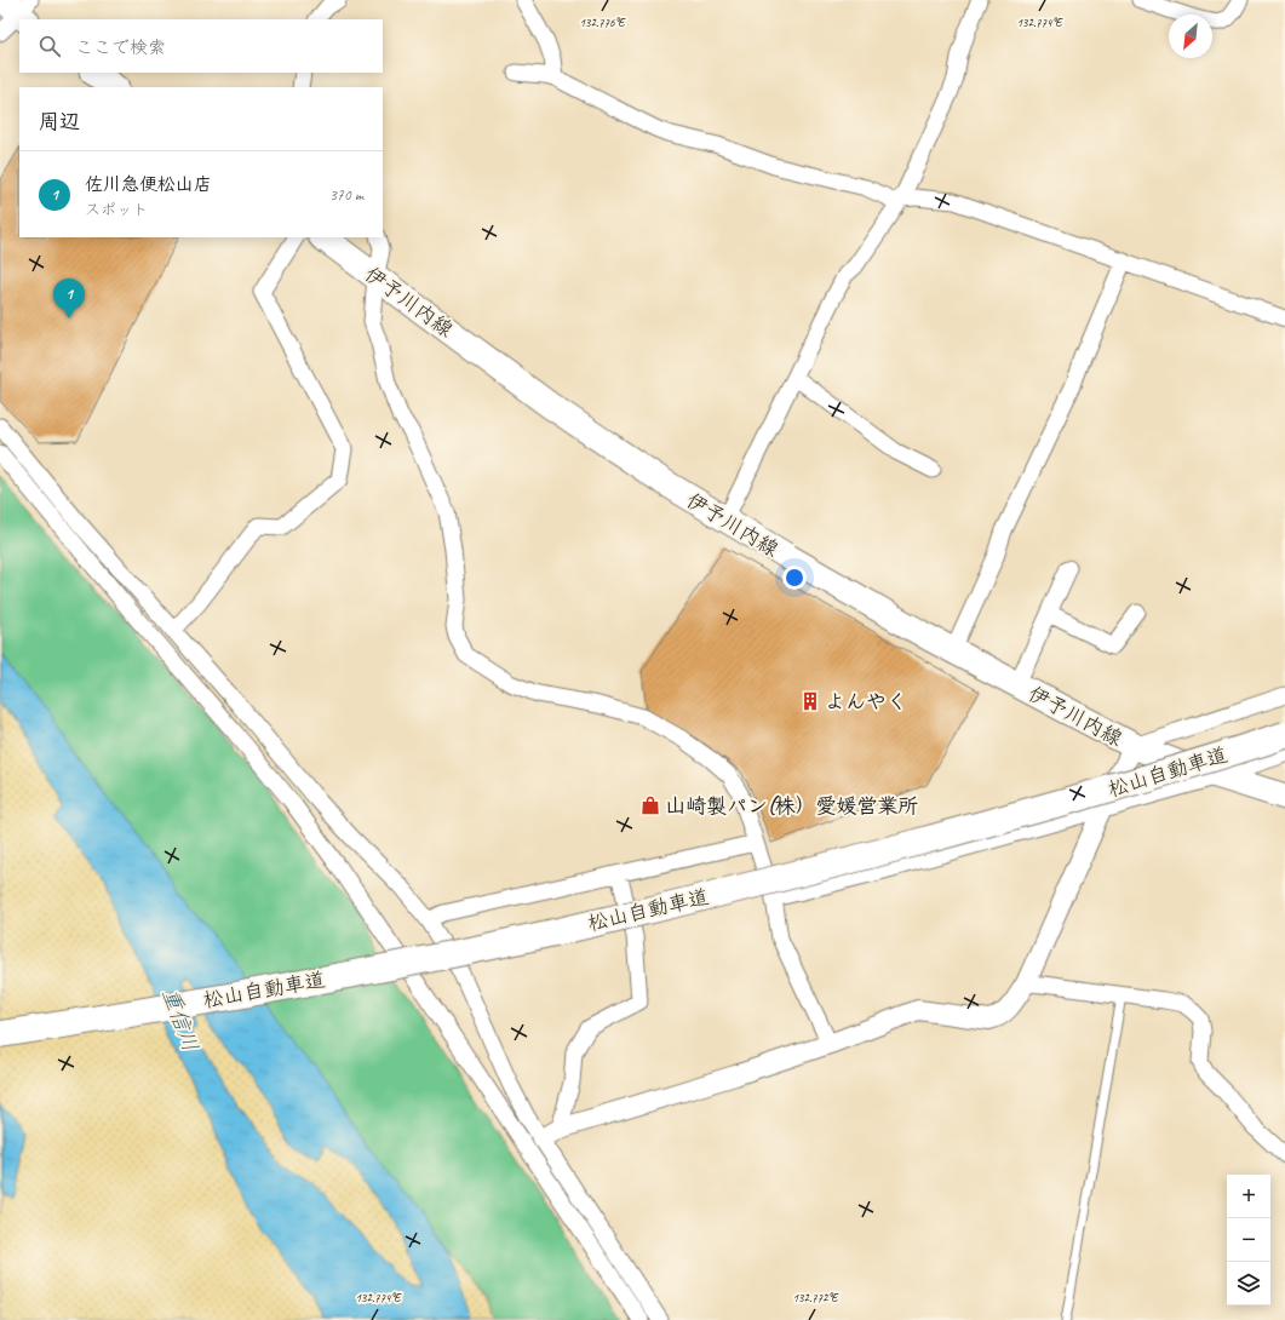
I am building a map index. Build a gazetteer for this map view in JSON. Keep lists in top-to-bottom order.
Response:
{
  "streets": {
    "highway": ["松山自動車道"],
    "main road": ["伊予川内線"]
  },
  "water": ["重信川"],
  "places": {
    "building": ["よんやく"],
    "shop": ["山崎製パン(株）愛媛営業所"]
  },
  "north": "bottom left",
  "page": {
    "search": "ここで検索",
    "heading": "周辺",
    "list": [
      {
        "mark": "1",
        "name": "佐川急便松山店",
        "note": "スポット",
        "value": "370 m"
      }
    ],
    "pins": "1",
    "map_buttons": ["+", "−"]
  },
  "coordinates": ["132.776°E", "132.774°E", "132.772°E"]
}
